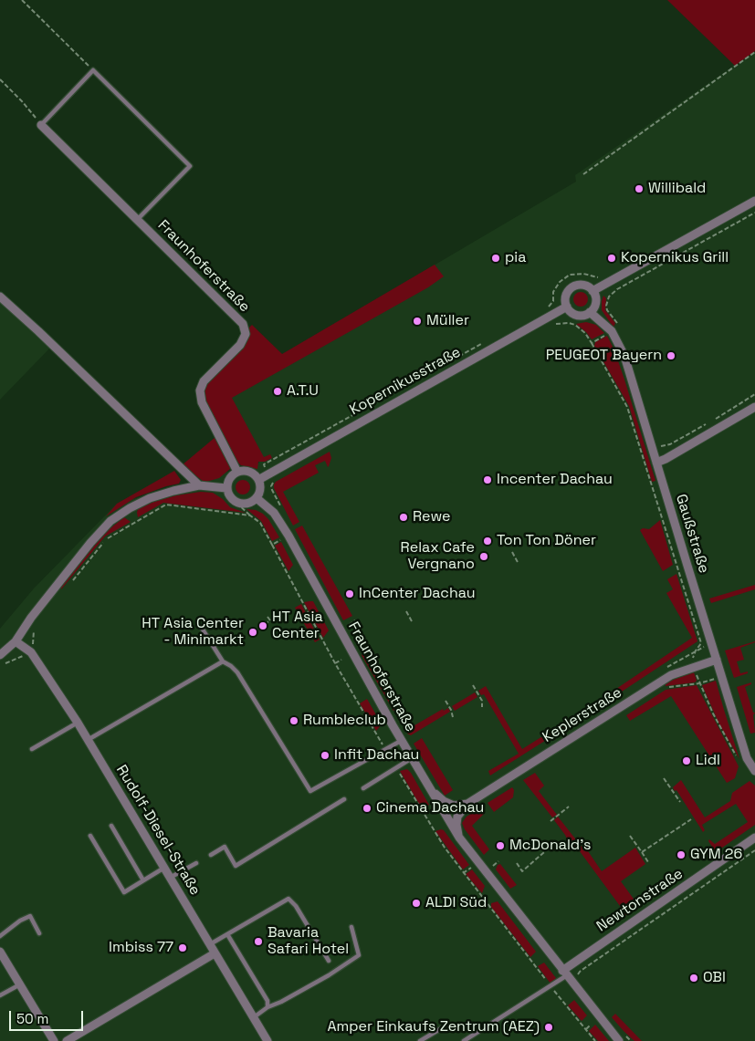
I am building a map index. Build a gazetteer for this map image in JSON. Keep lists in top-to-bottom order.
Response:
{
  "streets": {
    "street": [
      "Fraunhoferstraße",
      "Kopernikusstraße",
      "Gaußstraße",
      "Keplerstraße",
      "Rudolf-Diesel-Straße",
      "Newtonstraße"
    ]
  },
  "crossings": [
    ["Fraunhoferstraße", "Kopernikusstraße"],
    ["Fraunhoferstraße", "Keplerstraße"],
    ["Fraunhoferstraße", "Newtonstraße"],
    ["Kopernikusstraße", "Gaußstraße"],
    ["Gaußstraße", "Keplerstraße"]
  ],
  "places": [
    "Willibald",
    "pia",
    "Kopernikus Grill",
    "Müller",
    "PEUGEOT Bayern",
    "A.T.U",
    "Incenter Dachau",
    "Rewe",
    "Ton Ton Döner",
    "Relax Cafe Vergnano",
    "InCenter Dachau",
    "HT Asia Center",
    "HT Asia Center - Minimarkt",
    "Rumbleclub",
    "Infit Dachau",
    "Lidl",
    "Cinema Dachau",
    "McDonald's",
    "GYM 26",
    "ALDI Süd",
    "Bavaria Safari Hotel",
    "Imbiss 77",
    "OBI",
    "Amper Einkaufs Zentrum (AEZ)"
  ],
  "scale_bar": "50 m"
}
